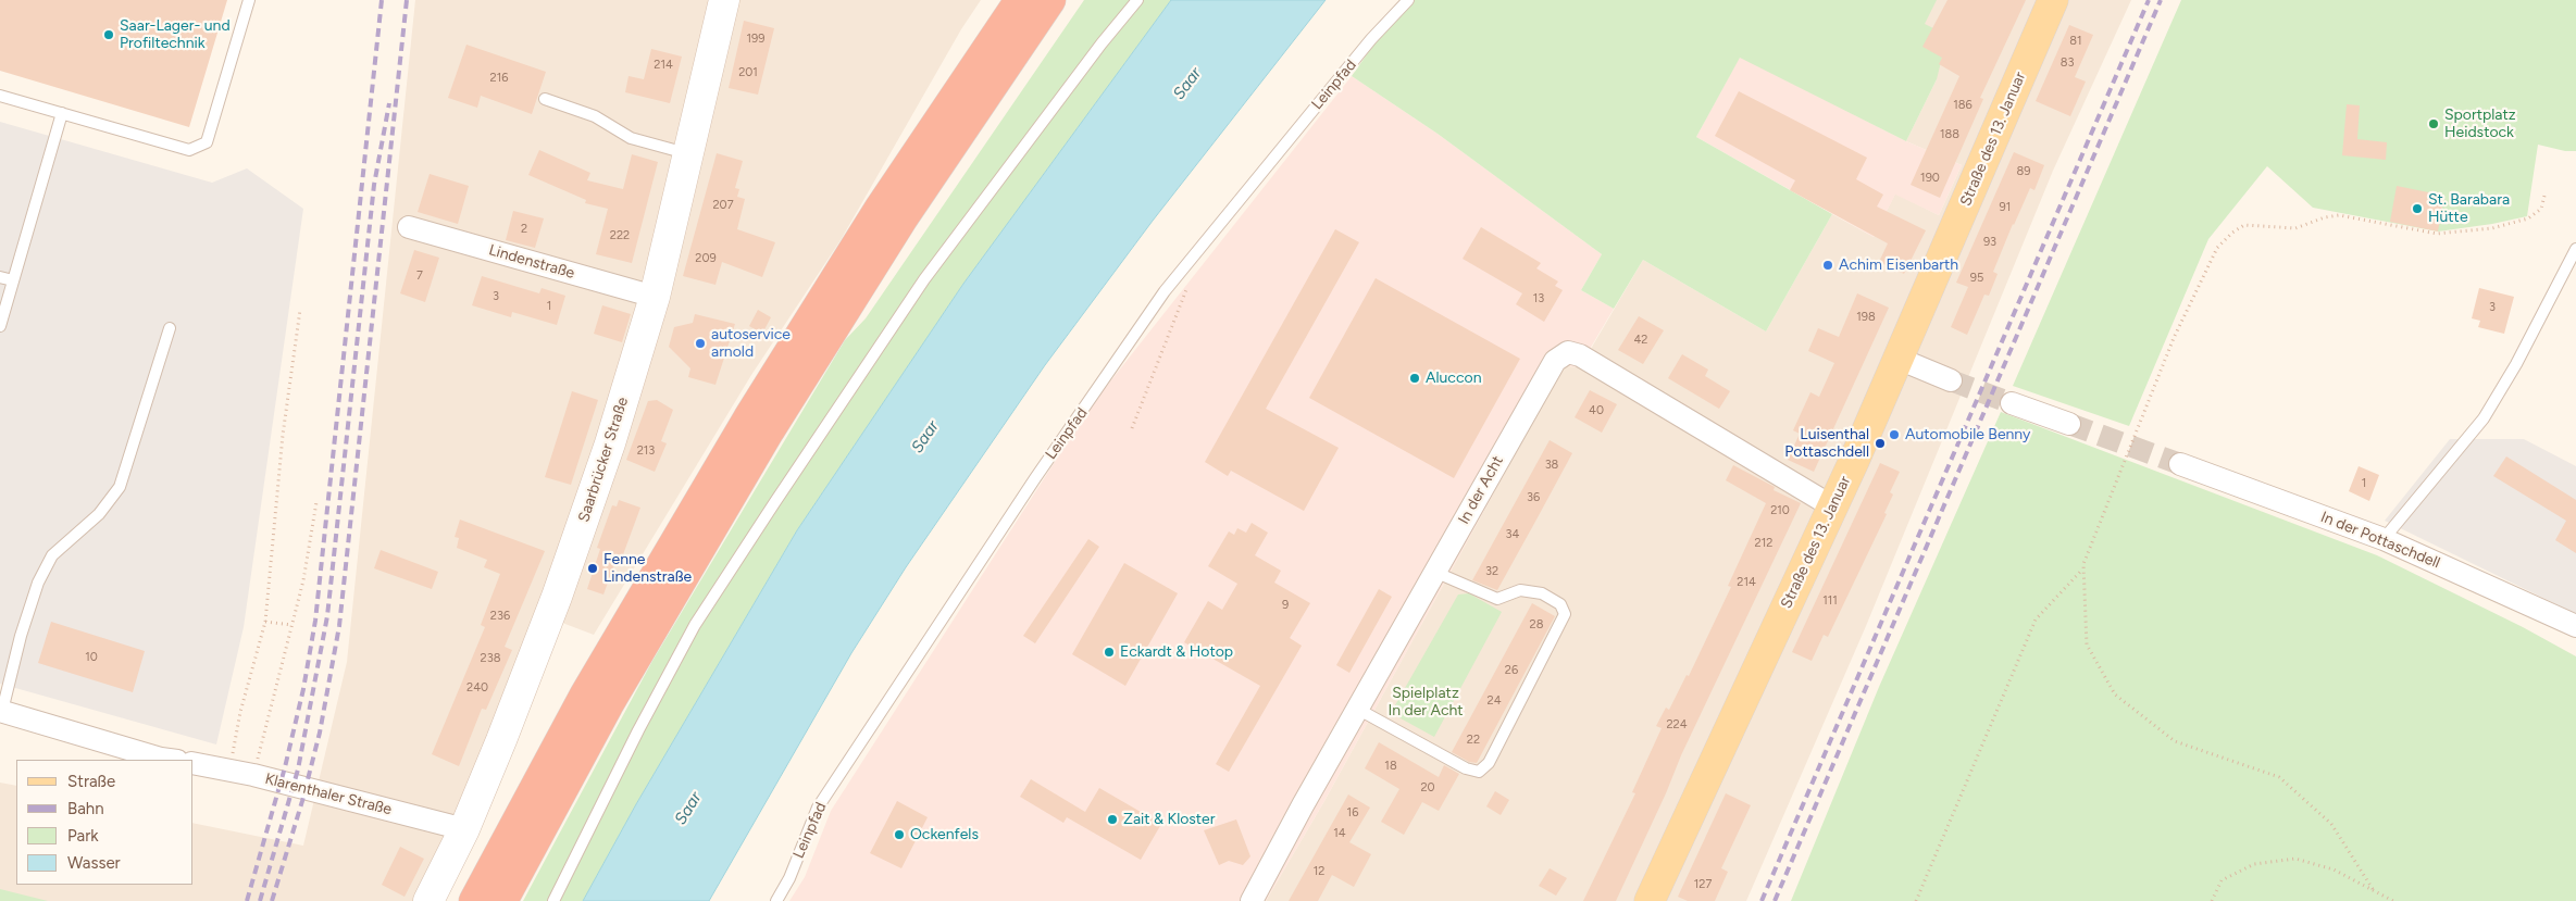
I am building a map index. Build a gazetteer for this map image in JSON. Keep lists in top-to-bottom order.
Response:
{
  "streets": {
    "main road": ["Straße des 13. Januar"],
    "street": [
      "Lindenstraße",
      "Saarbrücker Straße",
      "In der Acht",
      "In der Pottaschdell",
      "Klarenthaler Straße"
    ],
    "lane": ["Leinpfad"]
  },
  "crossings": [
    ["Straße des 13. Januar", "In der Acht"],
    ["Lindenstraße", "Saarbrücker Straße"],
    ["Saarbrücker Straße", "Klarenthaler Straße"]
  ],
  "water": ["Saar"],
  "parks": ["Spielplatz In der Acht"],
  "places": [
    "Saar-Lager- und Profiltechnik",
    "Sportplatz Heidstock",
    "St. Barabara Hütte",
    "Achim Eisenbarth",
    "autoservice arnold",
    "Aluccon",
    "Automobile Benny",
    "Luisenthal Pottaschdell",
    "Fenne Lindenstraße",
    "Eckardt & Hotop",
    "Zait & Kloster",
    "Ockenfels"
  ],
  "house_numbers": [
    "199",
    "81",
    "83",
    "214",
    "201",
    "216",
    "186",
    "188",
    "89",
    "190",
    "207",
    "91",
    "2",
    "222",
    "93",
    "209",
    "7",
    "95",
    "3",
    "13",
    "1",
    "3",
    "198",
    "42",
    "40",
    "213",
    "38",
    "1",
    "36",
    "210",
    "34",
    "212",
    "32",
    "214",
    "111",
    "9",
    "236",
    "28",
    "10",
    "238",
    "26",
    "240",
    "24",
    "224",
    "22",
    "18",
    "20",
    "16",
    "14",
    "12",
    "127"
  ],
  "legend": [
    "Straße",
    "Bahn",
    "Park",
    "Wasser"
  ]
}
